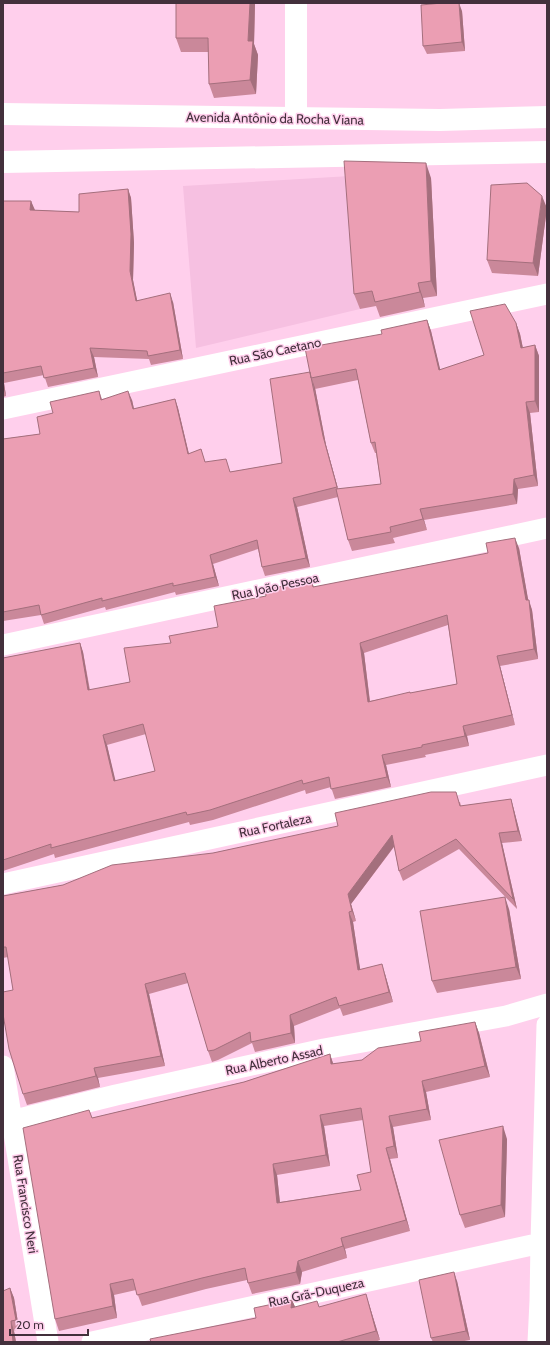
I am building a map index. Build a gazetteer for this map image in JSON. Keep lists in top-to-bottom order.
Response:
{
  "streets": {
    "main road": ["Avenida Antônio da Rocha Viana"],
    "street": [
      "Rua São Caetano",
      "Rua João Pessoa",
      "Rua Fortaleza",
      "Rua Alberto Assad",
      "Rua Francisco Neri",
      "Rua Grã-Duqueza"
    ]
  },
  "crossings": [
    ["Rua Alberto Assad", "Rua Francisco Neri"]
  ],
  "scale_bar": "20 m"
}
